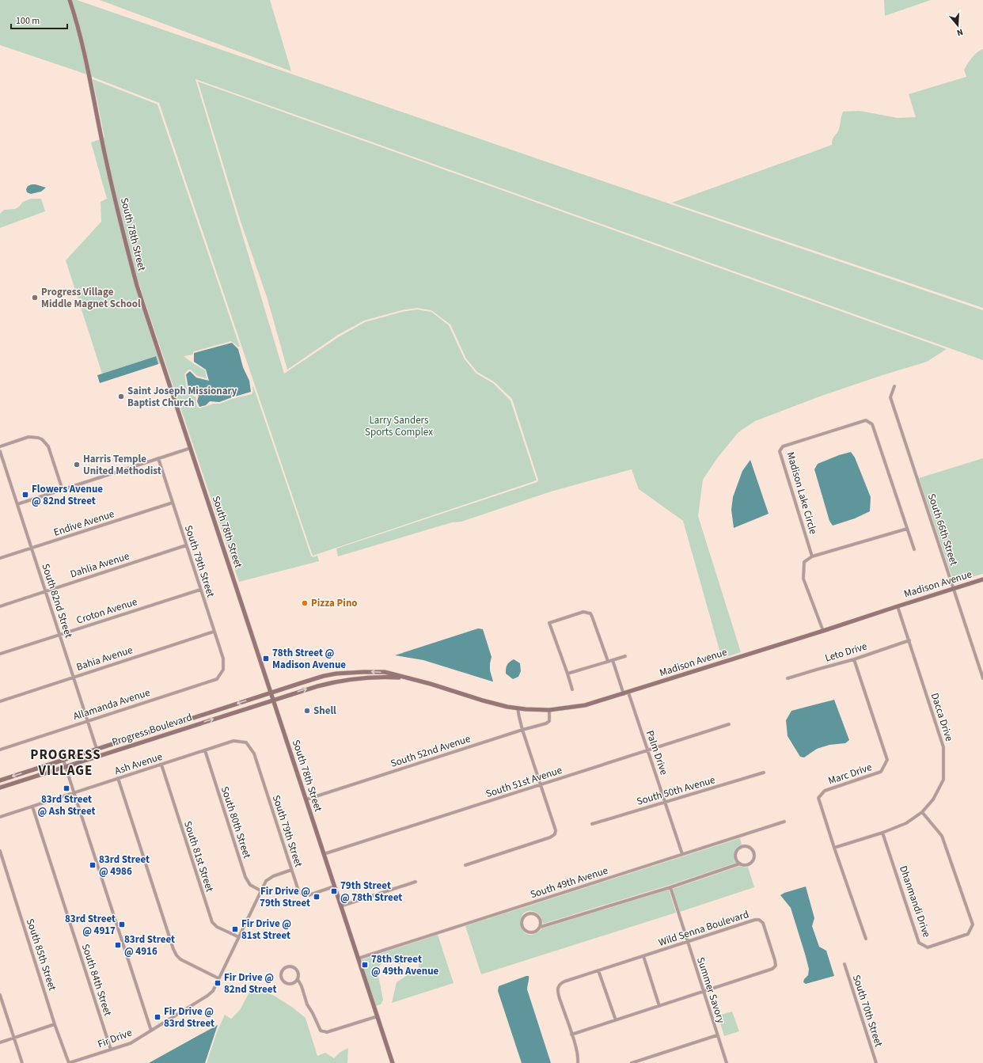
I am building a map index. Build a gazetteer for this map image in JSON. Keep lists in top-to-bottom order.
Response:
{
  "streets": {
    "main road": ["South 78th Street", "Madison Avenue", "Progress Boulevard"],
    "street": [
      "Madison Lake Circle",
      "Endive Avenue",
      "South 66th Street",
      "South 79th Street",
      "Dahlia Avenue",
      "South 82nd Street",
      "Croton Avenue",
      "Leto Drive",
      "Bahia Avenue",
      "Allamanda Avenue",
      "Dacca Drive",
      "South 52nd Avenue",
      "Palm Drive",
      "Ash Avenue",
      "Marc Drive",
      "South 51st Avenue",
      "South 50th Avenue",
      "South 80th Street",
      "South 81st Street",
      "South 49th Avenue",
      "Dhanmandi Drive",
      "Wild Senna Boulevard",
      "South 85th Street",
      "South 84th Street",
      "Summer Savory",
      "South 70th Street",
      "Fir Drive"
    ]
  },
  "crossings": [
    ["South 78th Street", "South 79th Street"],
    ["South 78th Street", "Madison Avenue"],
    ["South 78th Street", "Progress Boulevard"],
    ["South 78th Street", "South 52nd Avenue"],
    ["South 78th Street", "South 51st Avenue"],
    ["South 78th Street", "South 49th Avenue"],
    ["Endive Avenue", "South 79th Street"],
    ["Endive Avenue", "South 82nd Street"],
    ["South 66th Street", "Madison Avenue"],
    ["South 79th Street", "Dahlia Avenue"],
    ["South 79th Street", "Croton Avenue"],
    ["South 79th Street", "Bahia Avenue"],
    ["South 79th Street", "Allamanda Avenue"],
    ["South 79th Street", "Ash Avenue"],
    ["South 79th Street", "Fir Drive"],
    ["Dahlia Avenue", "South 82nd Street"],
    ["Madison Avenue", "Dacca Drive"],
    ["Madison Avenue", "Progress Boulevard"],
    ["Madison Avenue", "South 52nd Avenue"],
    ["Madison Avenue", "Palm Drive"],
    ["South 82nd Street", "Croton Avenue"],
    ["South 82nd Street", "Bahia Avenue"],
    ["South 82nd Street", "Allamanda Avenue"],
    ["South 82nd Street", "Progress Boulevard"],
    ["Leto Drive", "Dacca Drive"],
    ["Leto Drive", "Marc Drive"],
    ["Dacca Drive", "Marc Drive"],
    ["Dacca Drive", "Dhanmandi Drive"],
    ["Palm Drive", "South 51st Avenue"],
    ["Palm Drive", "South 50th Avenue"],
    ["Palm Drive", "South 49th Avenue"],
    ["Ash Avenue", "South 80th Street"],
    ["Ash Avenue", "South 81st Street"],
    ["Ash Avenue", "South 84th Street"],
    ["South 80th Street", "Fir Drive"],
    ["South 81st Street", "Fir Drive"],
    ["Wild Senna Boulevard", "Summer Savory"],
    ["South 85th Street", "Fir Drive"],
    ["South 84th Street", "Fir Drive"]
  ],
  "districts": ["PROGRESS VILLAGE"],
  "parks": ["Larry Sanders Sports Complex"],
  "places": {
    "other": [
      "Progress Village Middle Magnet School",
      "Saint Joseph Missionary Baptist Church",
      "Harris Temple United Methodist",
      "Pizza Pino",
      "Shell"
    ],
    "transit": [
      "Flowers Avenue @ 82nd Street",
      "78th Street @ Madison Avenue",
      "83rd Street @ Ash Street",
      "83rd Street @ 4986",
      "79th Street @ 78th Street",
      "Fir Drive @ 79th Street",
      "83rd Street @ 4917",
      "Fir Drive @ 81st Street",
      "83rd Street @ 4916",
      "78th Street @ 49th Avenue",
      "Fir Drive @ 82nd Street",
      "Fir Drive @ 83rd Street"
    ]
  },
  "scale_bar": "100 m",
  "north": "bottom"
}
